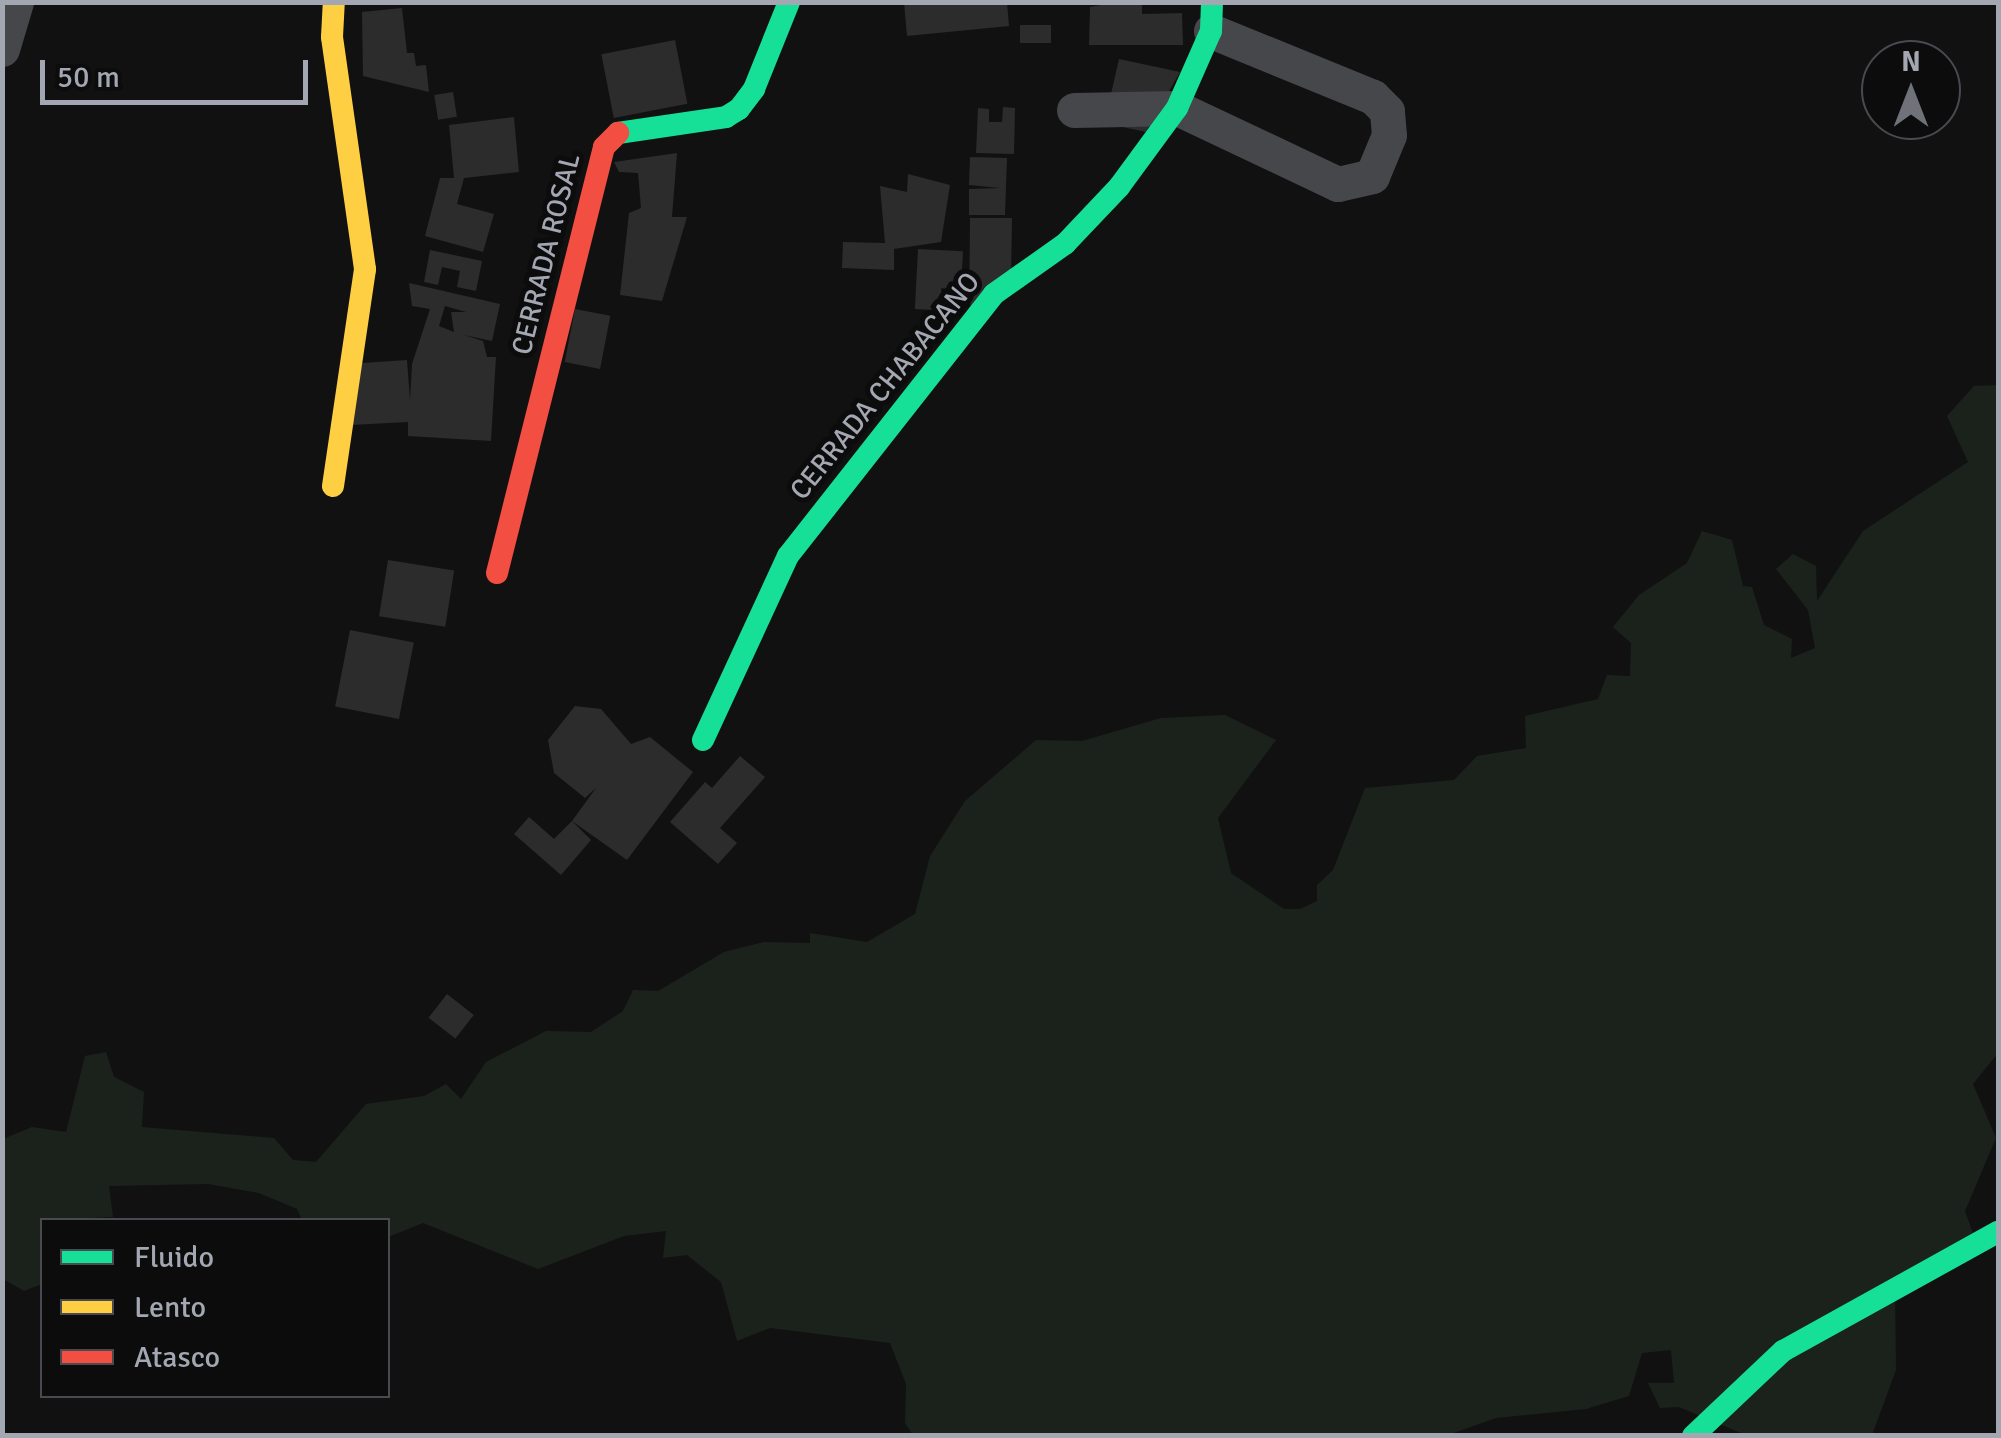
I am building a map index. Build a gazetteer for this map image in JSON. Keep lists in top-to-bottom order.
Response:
{
  "streets": {
    "street": ["CERRADA ROSAL", "CERRADA CHABACANO"]
  },
  "legend": ["Fluido", "Lento", "Atasco"],
  "scale_bar": "50 m",
  "north": "top"
}
